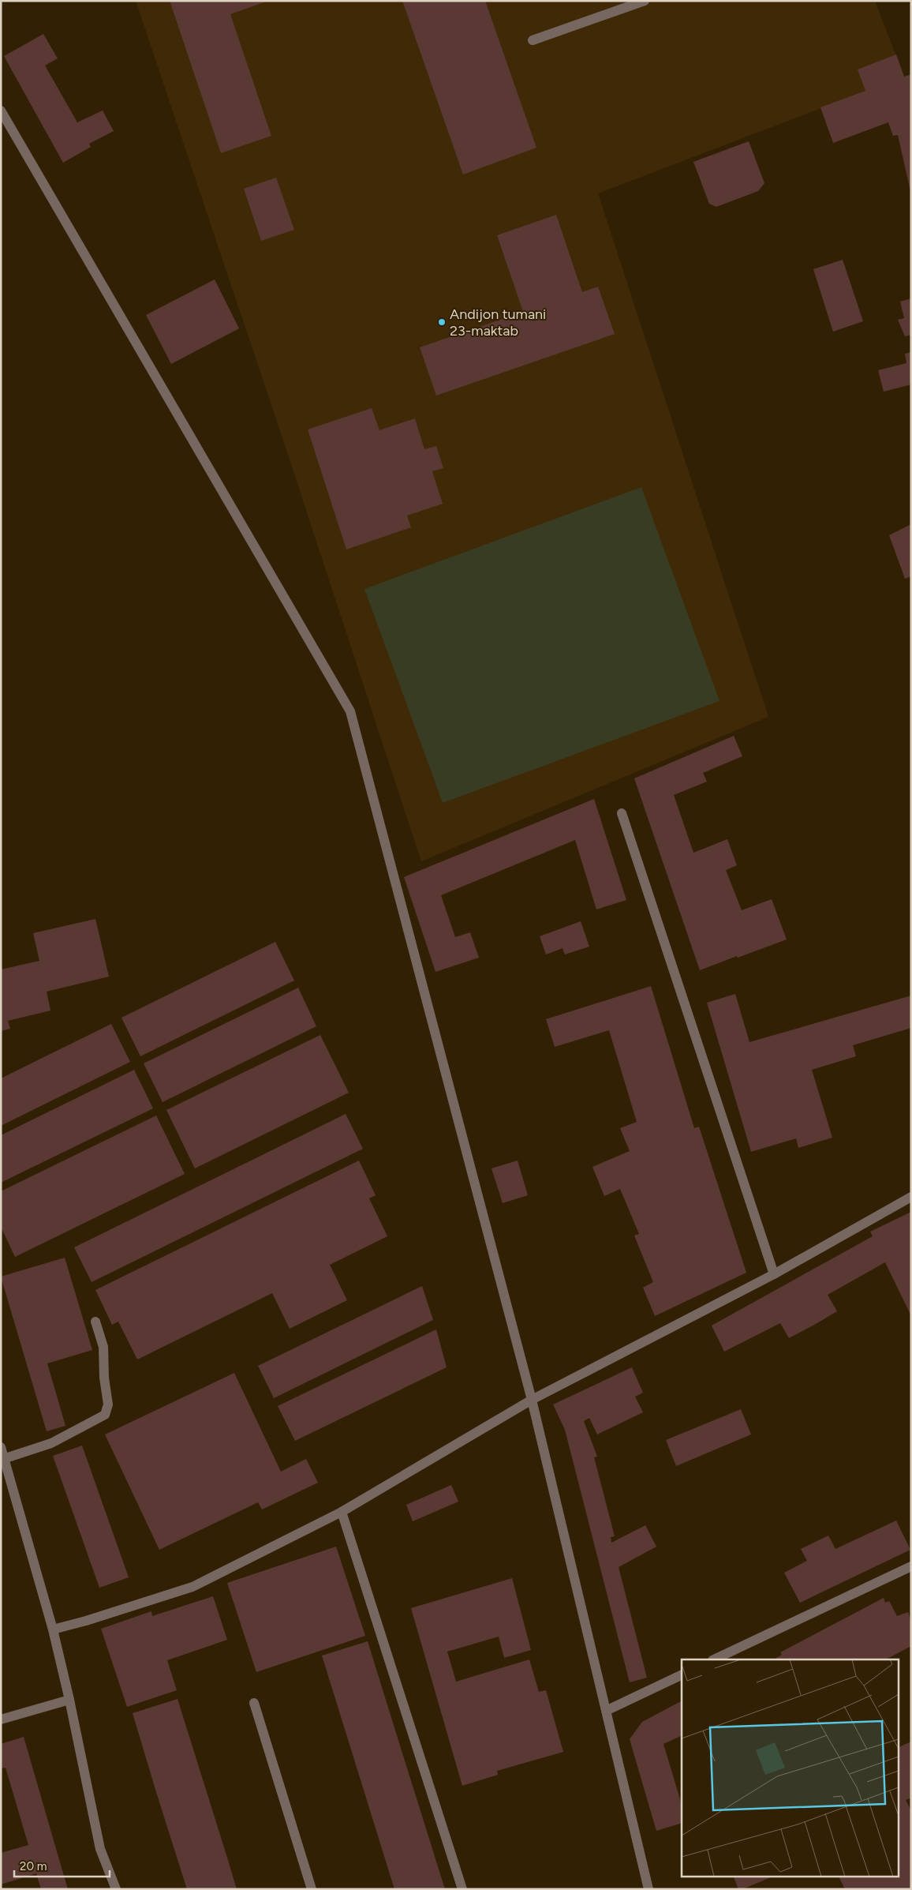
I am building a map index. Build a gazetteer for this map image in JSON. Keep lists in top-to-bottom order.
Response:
{
  "places": ["Andijon tumani 23-maktab"],
  "scale_bar": "20 m"
}
